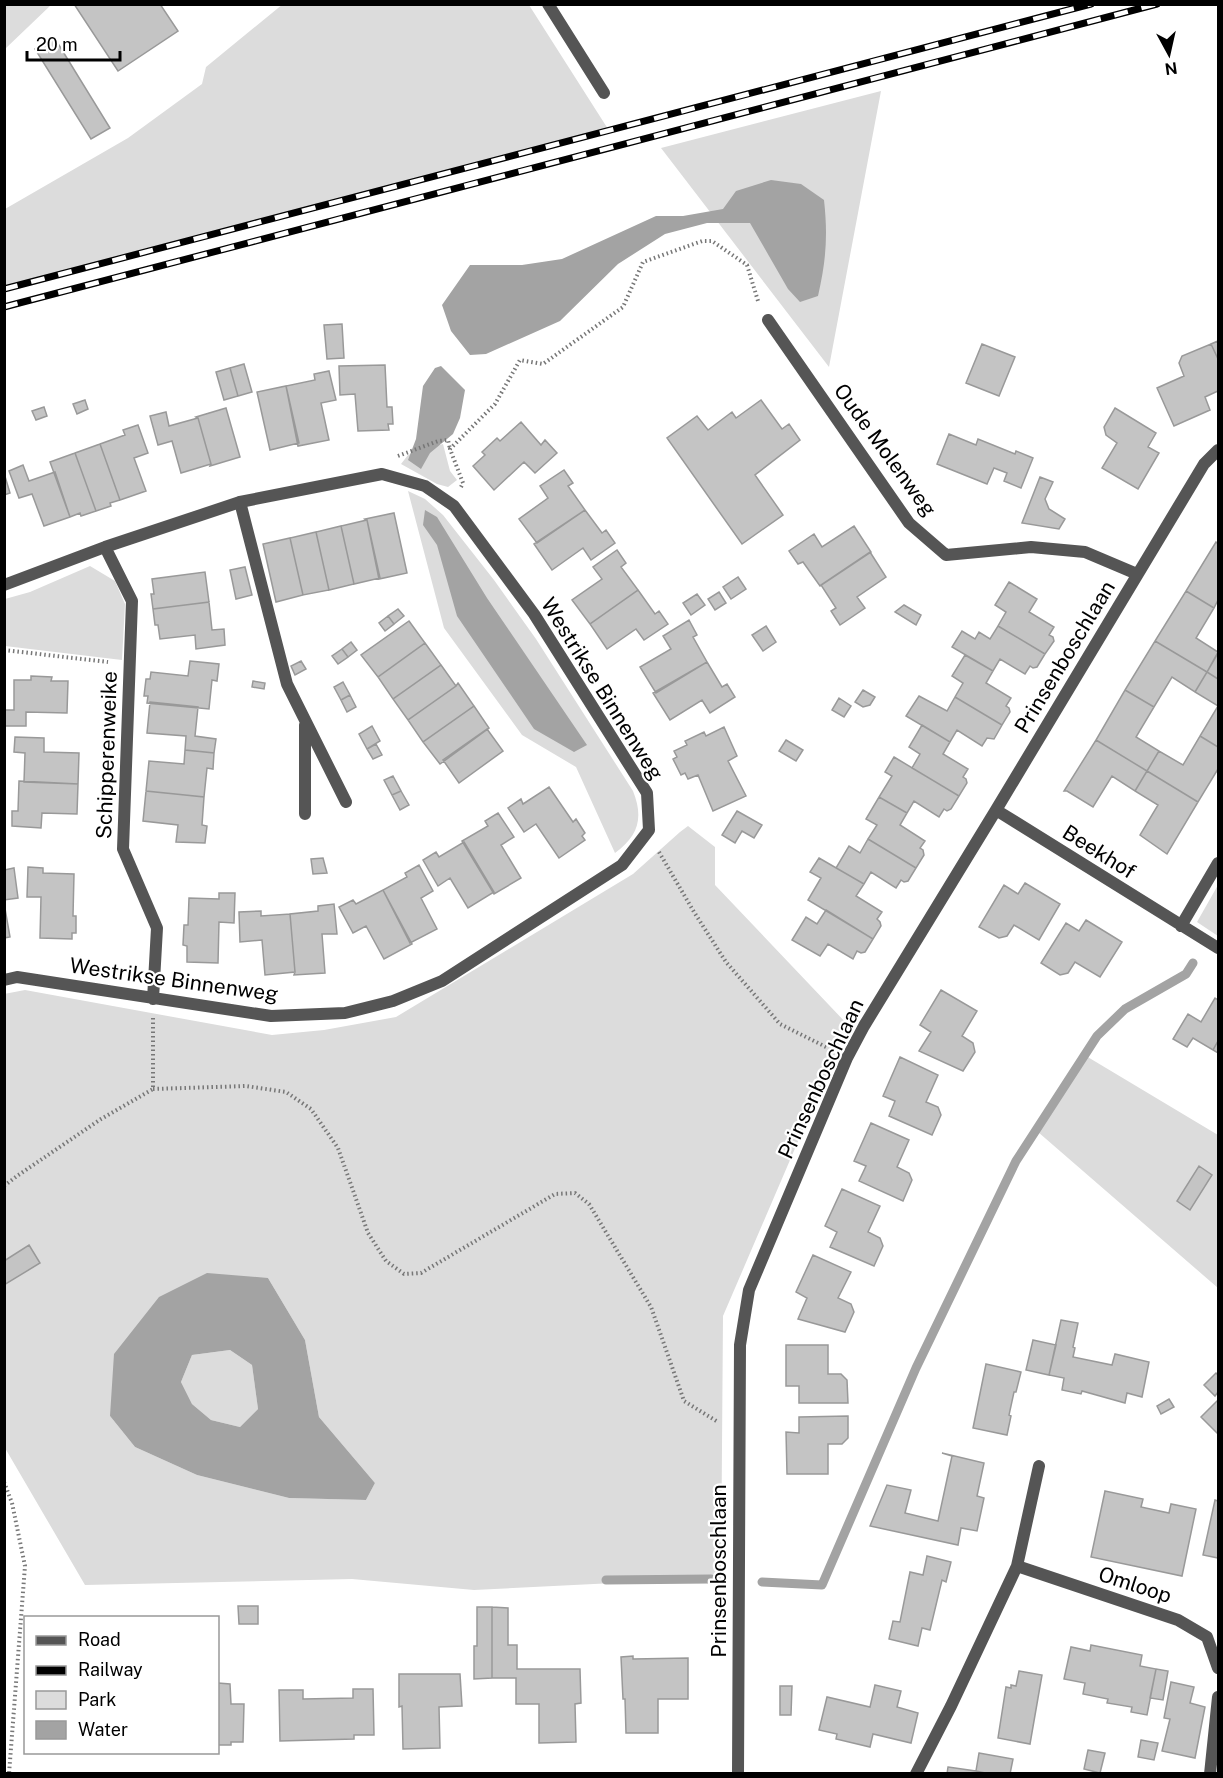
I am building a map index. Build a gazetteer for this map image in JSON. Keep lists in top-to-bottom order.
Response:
{
  "streets": {
    "street": [
      "Oude Molenweg",
      "Prinsenboschlaan",
      "Westrikse Binnenweg",
      "Schipperenweike",
      "Beekhof",
      "Omloop"
    ]
  },
  "crossings": [
    ["Oude Molenweg", "Prinsenboschlaan"],
    ["Prinsenboschlaan", "Beekhof"],
    ["Westrikse Binnenweg", "Schipperenweike"]
  ],
  "legend": [
    "Road",
    "Railway",
    "Park",
    "Water"
  ],
  "scale_bar": "20 m",
  "north": "bottom"
}
